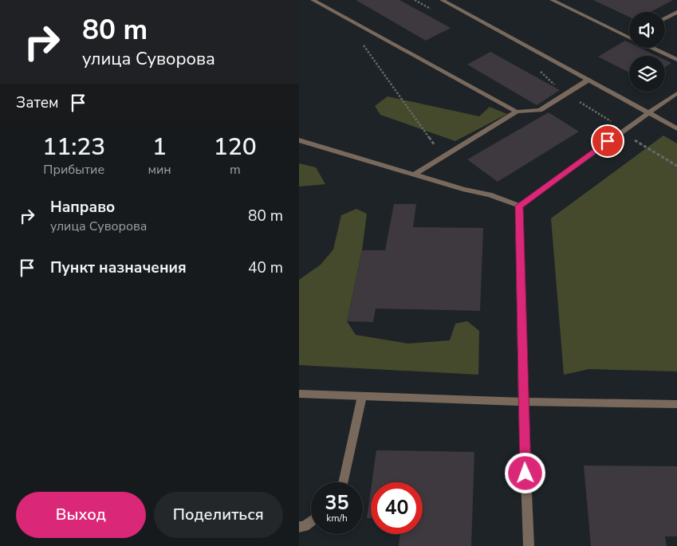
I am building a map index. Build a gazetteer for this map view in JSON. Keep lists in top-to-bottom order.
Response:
{
  "page": {
    "turn": ["80 m", "улица Суворова"],
    "then": "Затем",
    "eta": [
      "11:23",
      "Прибытие",
      "1",
      "мин",
      "120",
      "m"
    ],
    "list": [
      {
        "name": "Направо",
        "note": "улица Суворова",
        "value": "80 m"
      },
      {
        "name": "Пункт назначения",
        "value": "40 m"
      }
    ],
    "speed": "35 km/h",
    "limit": "40",
    "buttons": ["Выход", "Поделиться"]
  }
}
